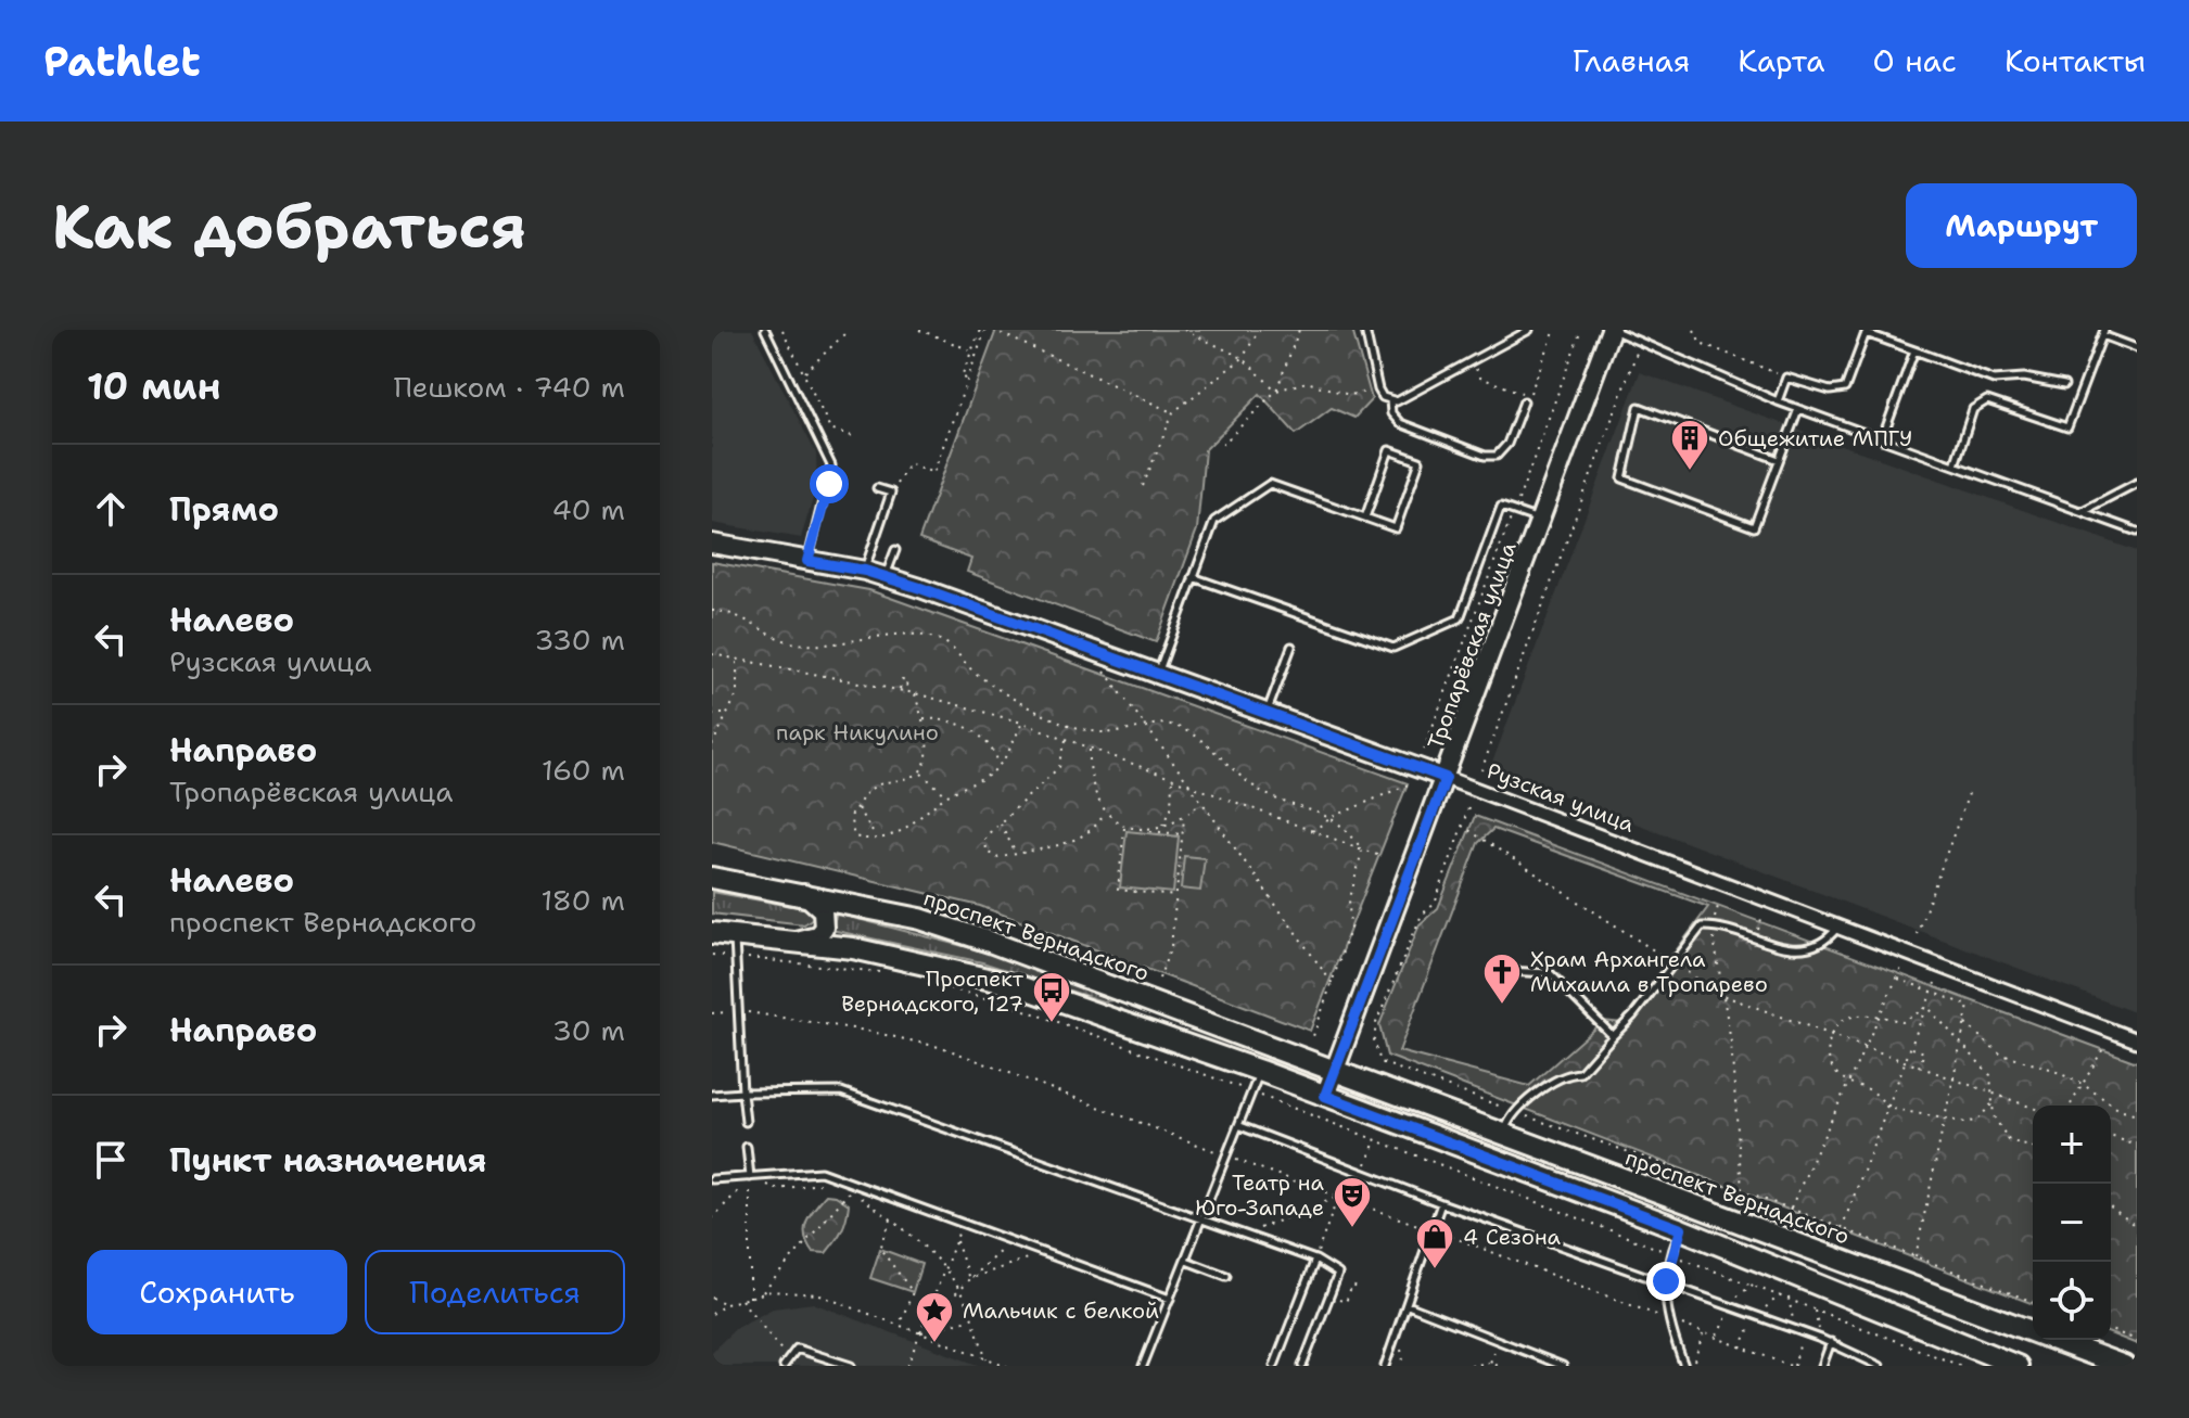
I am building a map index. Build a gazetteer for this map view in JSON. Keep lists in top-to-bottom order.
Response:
{
  "streets": {
    "main road": ["проспект Вернадского"],
    "street": ["Тропарёвская улица", "Рузская улица"]
  },
  "crossings": [
    ["Тропарёвская улица", "Рузская улица"],
    ["Тропарёвская улица", "проспект Вернадского"]
  ],
  "parks": ["парк Никулино"],
  "places": {
    "building": ["Общежитие МПГУ"],
    "church": ["Храм Архангела Михаила в Тропарево"],
    "bus stop": ["Проспект Вернадского, 127"],
    "theatre": ["Театр на Юго-Западе"],
    "shop": ["4 Сезона"],
    "place": ["Мальчик с белкой"]
  },
  "page": {
    "header": "Pathlet",
    "nav": [
      "Главная",
      "Карта",
      "О нас",
      "Контакты"
    ],
    "buttons": [
      "Маршрут",
      ["Сохранить", "Поделиться"]
    ],
    "title": "Как добраться",
    "heading": ["10 мин", "Пешком · 740 m"],
    "list": [
      ["Прямо", "40 m"],
      ["Налево", "Рузская улица", "330 m"],
      ["Направо", "Тропарёвская улица", "160 m"],
      ["Налево", "проспект Вернадского", "180 m"],
      ["Направо", "30 m"],
      "Пункт назначения"
    ],
    "map_buttons": ["+", "−"]
  }
}
